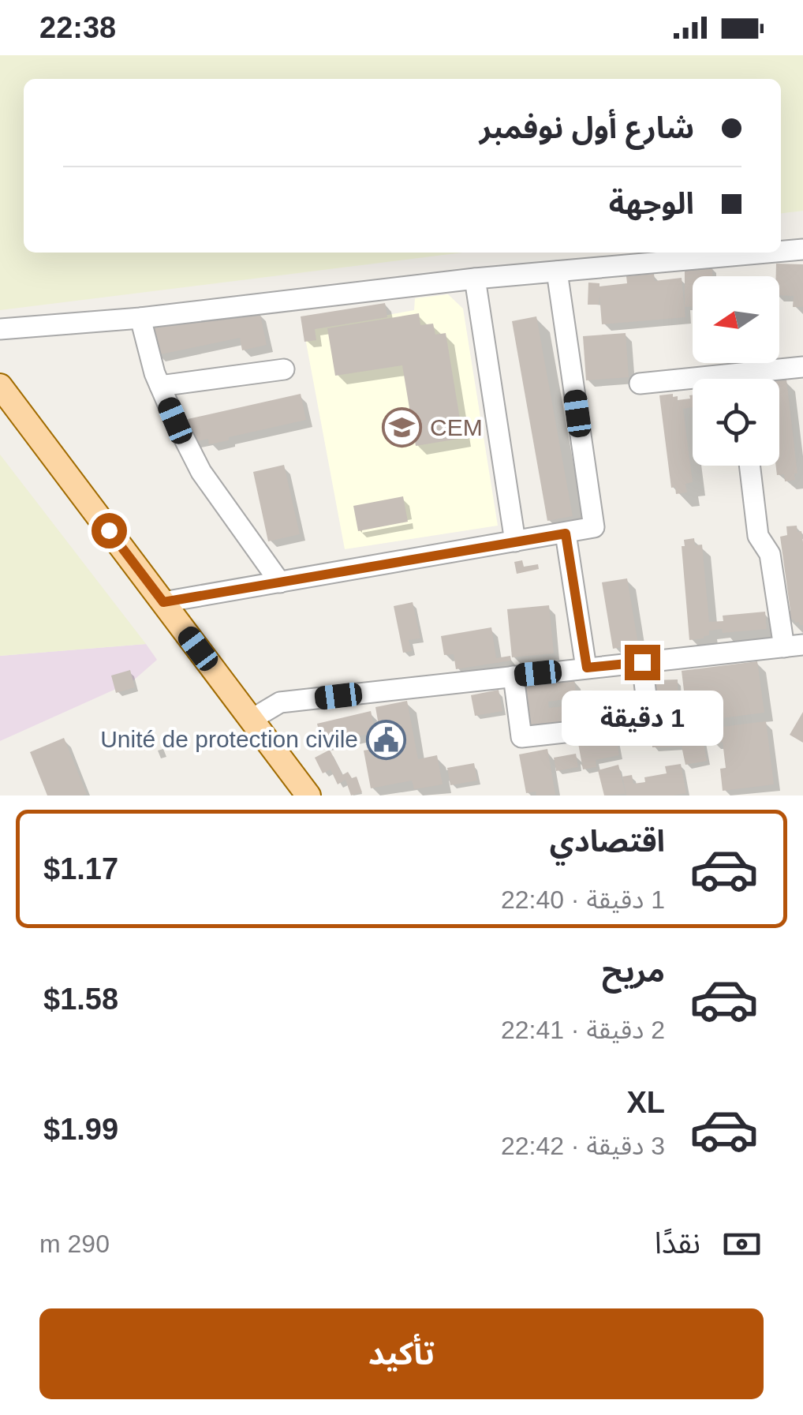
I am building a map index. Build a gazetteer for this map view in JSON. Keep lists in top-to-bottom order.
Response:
{
  "places": {
    "school or university": ["CEM"],
    "public building": ["Unité de protection civile"]
  },
  "north": "left",
  "page": {
    "status": "22:38",
    "banner": ["شارع أول نوفمبر", "الوجهة"],
    "bubble": "1 دقيقة",
    "list": [
      {
        "name": "اقتصادي",
        "note": "1 دقيقة · 22:40",
        "value": "$1.17"
      },
      {
        "name": "مريح",
        "note": "2 دقيقة · 22:41",
        "value": "$1.58"
      },
      {
        "name": "XL",
        "note": "3 دقيقة · 22:42",
        "value": "$1.99"
      }
    ],
    "pay": ["نقدًا", "290 m"],
    "buttons": "تأكيد"
  }
}
